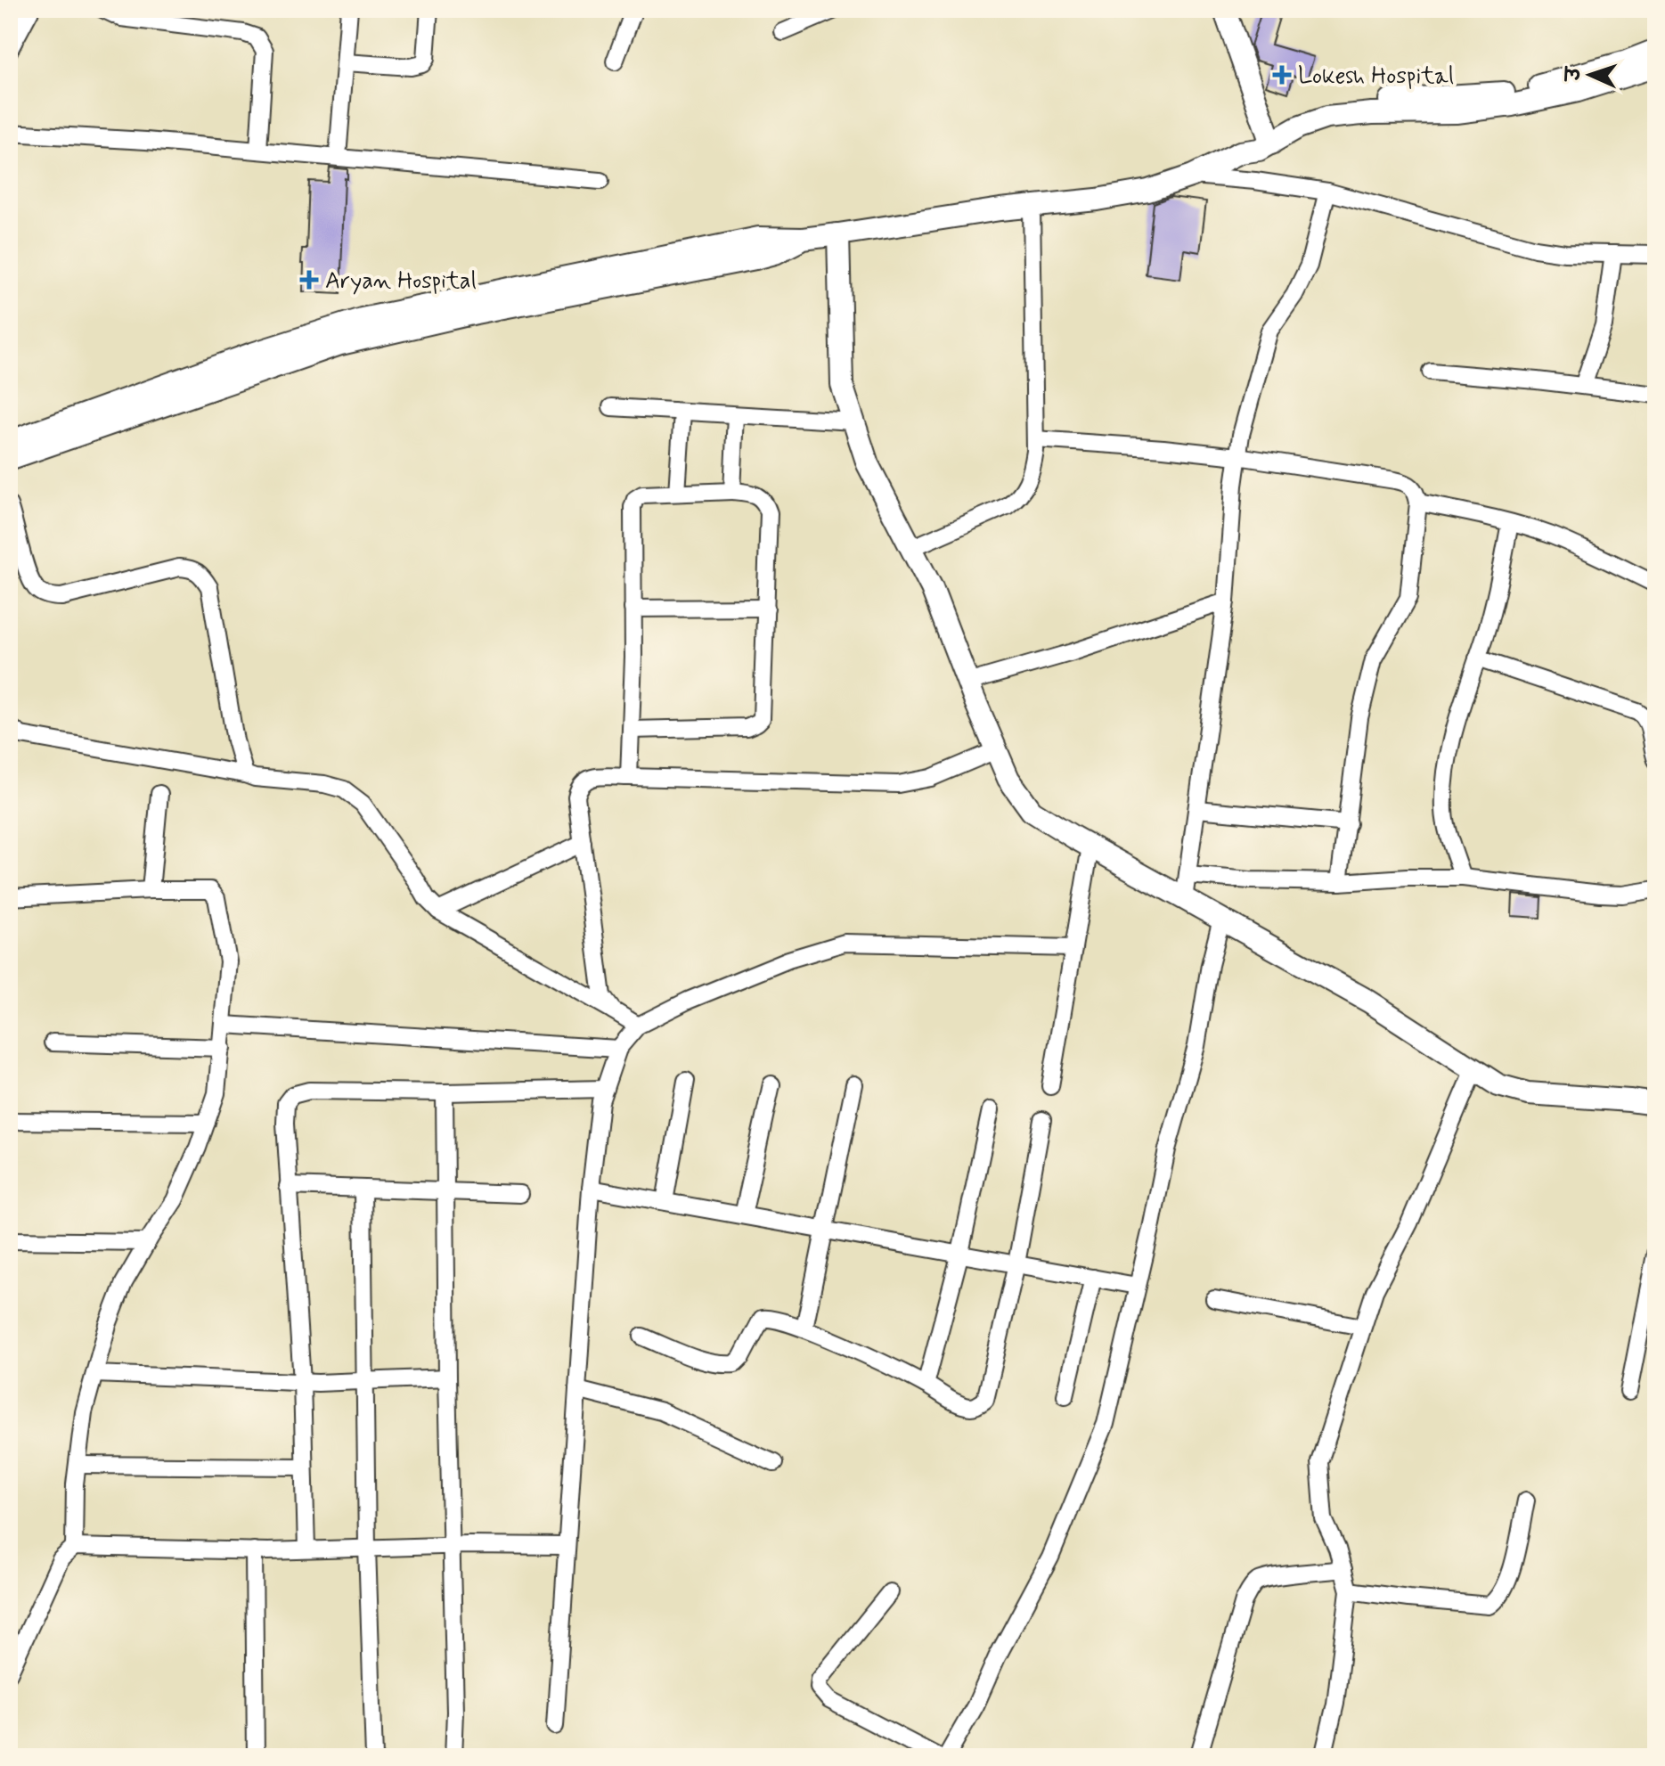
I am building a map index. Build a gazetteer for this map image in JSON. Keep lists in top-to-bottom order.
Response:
{
  "places": {
    "health": ["Lokesh Hospital", "Aryan Hospital"]
  },
  "north": "left"
}
